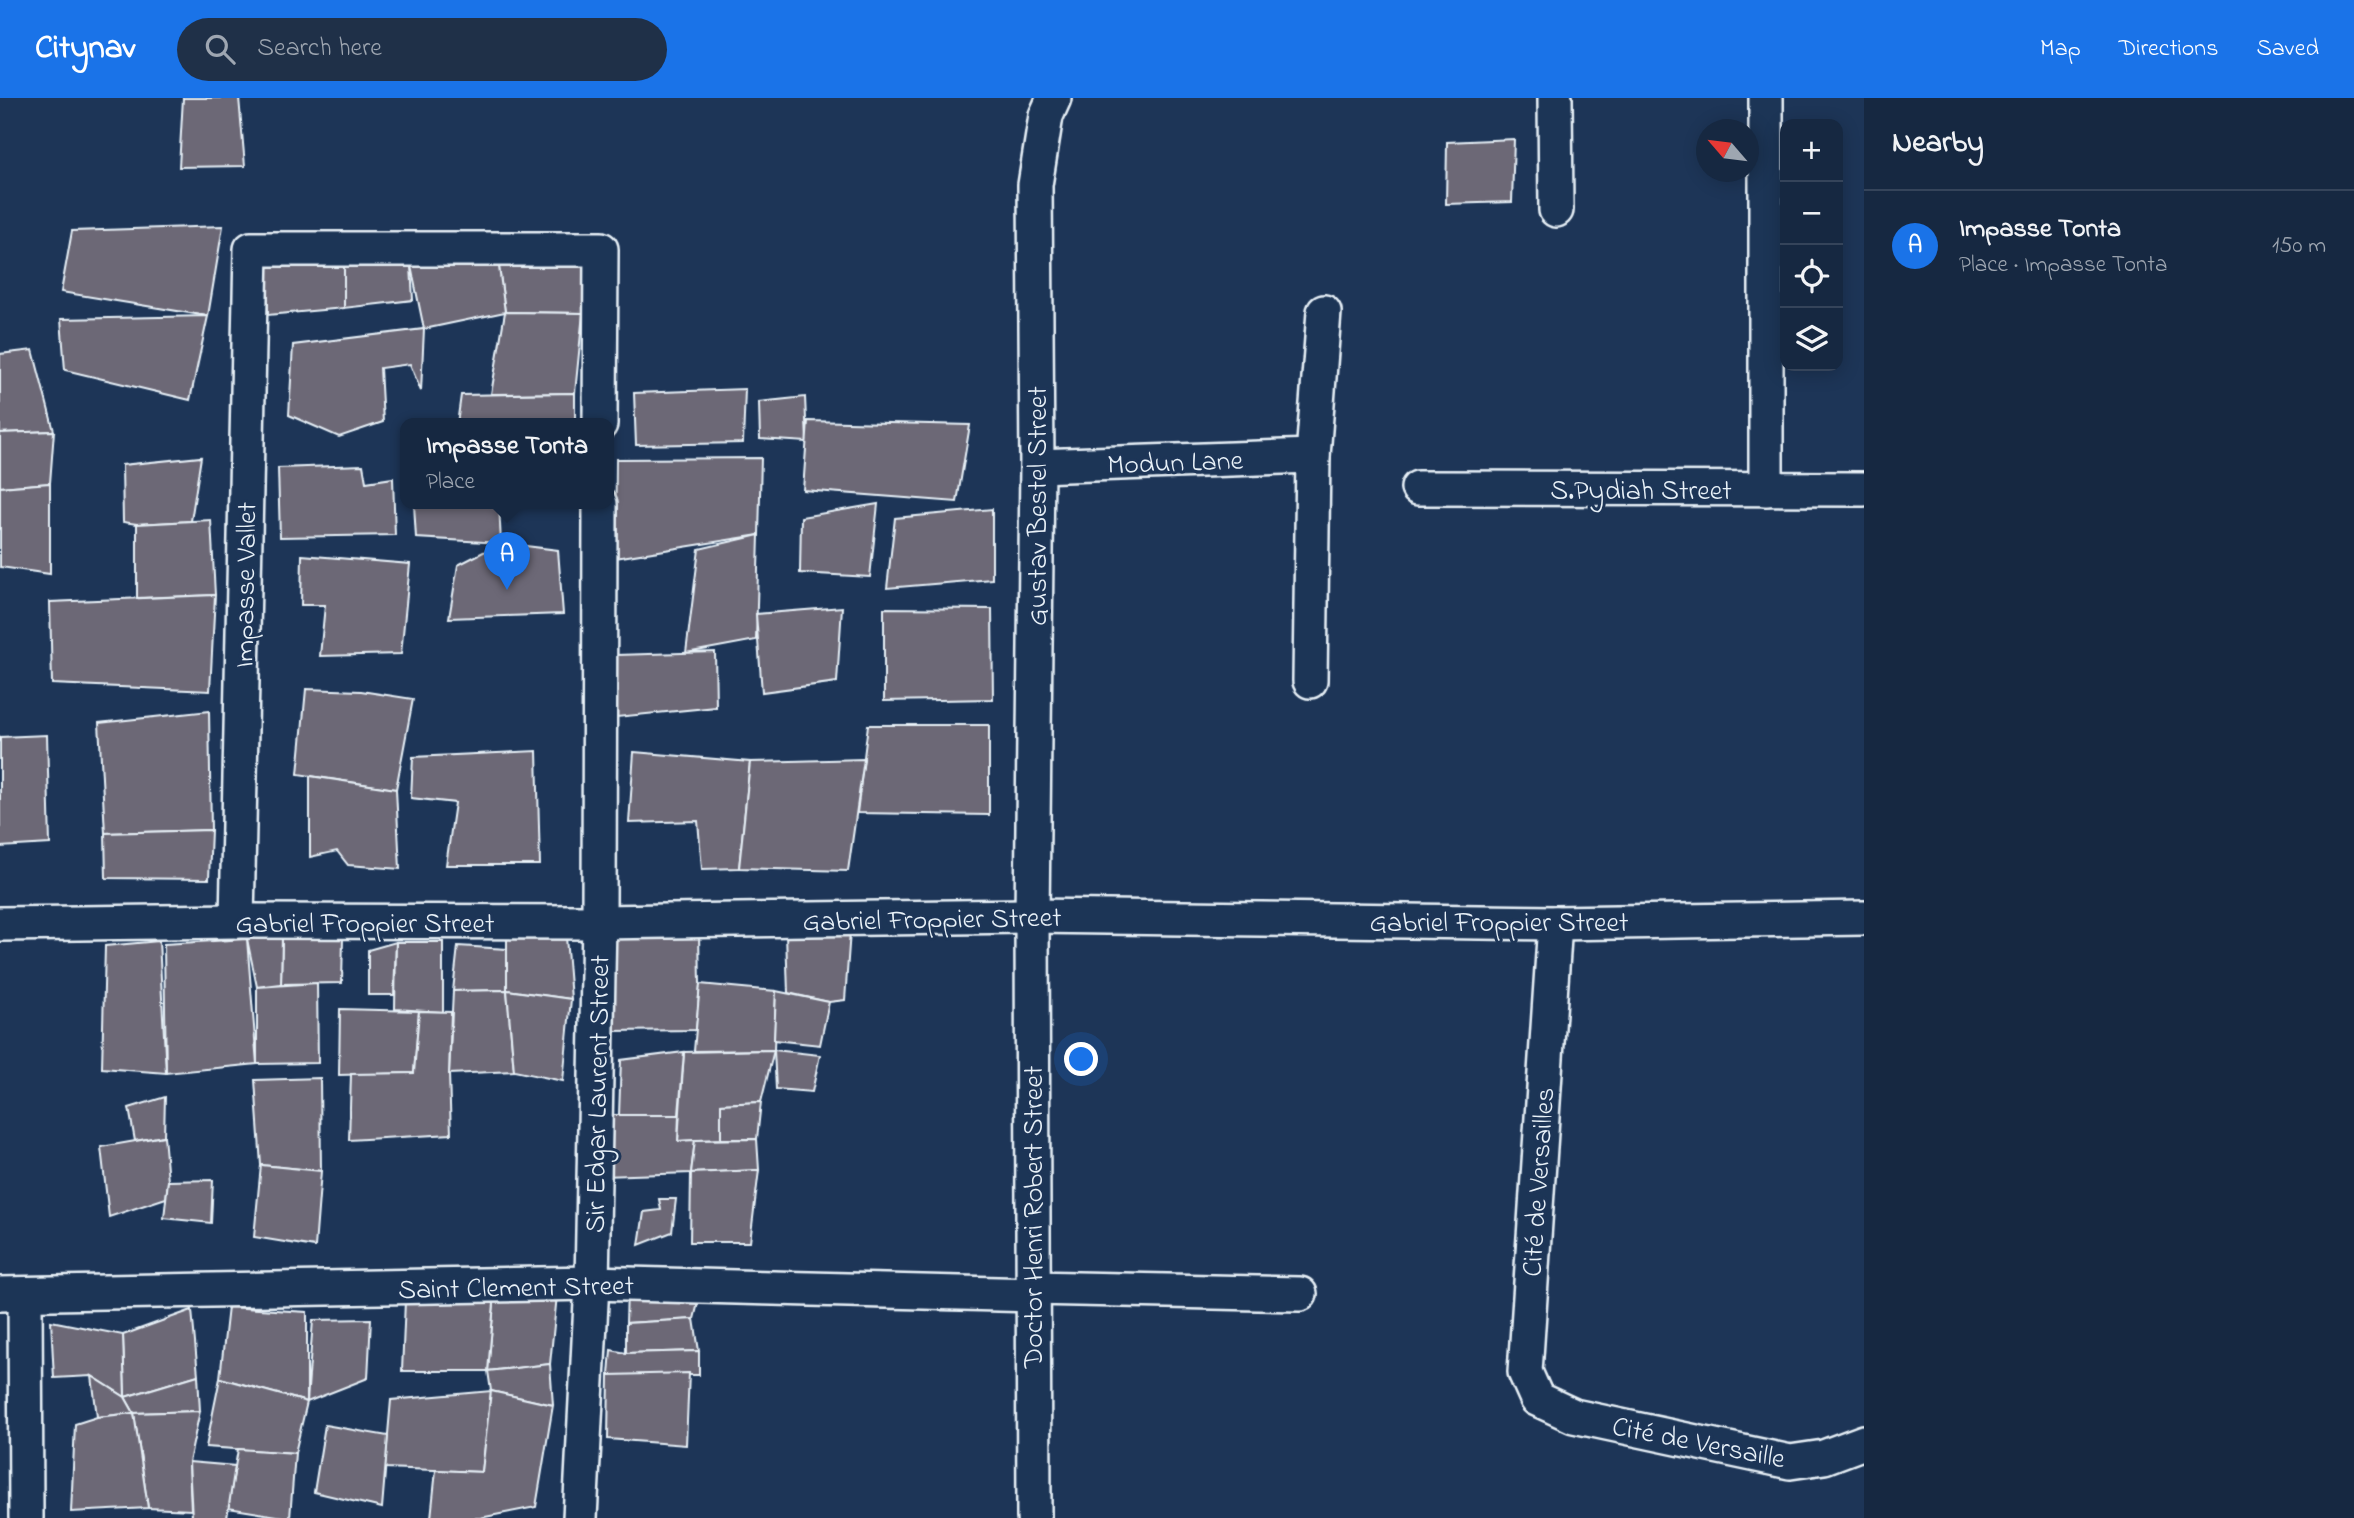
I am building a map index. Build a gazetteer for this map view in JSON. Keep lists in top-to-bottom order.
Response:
{
  "streets": {
    "street": [
      "Modun Lane",
      "S.Pydiah Street",
      "Gustav Bestel Street",
      "Impasse Vallet",
      "Gabriel Froppier Street",
      "Sir Edgar Laurent Street",
      "Cité de Versailles",
      "Doctor Henri Robert Street",
      "Saint Clement Street",
      "Cité de Versaille"
    ]
  },
  "crossings": [
    ["Modun Lane", "Gustav Bestel Street"],
    ["Gustav Bestel Street", "Gabriel Froppier Street"],
    ["Gustav Bestel Street", "Doctor Henri Robert Street"],
    ["Impasse Vallet", "Gabriel Froppier Street"],
    ["Gabriel Froppier Street", "Sir Edgar Laurent Street"],
    ["Gabriel Froppier Street", "Cité de Versailles"],
    ["Gabriel Froppier Street", "Doctor Henri Robert Street"],
    ["Sir Edgar Laurent Street", "Saint Clement Street"],
    ["Cité de Versailles", "Cité de Versaille"],
    ["Doctor Henri Robert Street", "Saint Clement Street"]
  ],
  "north": "top left",
  "page": {
    "header": "Citynav",
    "search": "Search here",
    "nav": ["Map", "Directions", "Saved"],
    "heading": "Nearby",
    "map_buttons": ["+", "−"],
    "list": [
      {
        "mark": "A",
        "name": "Impasse Tonta",
        "note": "Place · Impasse Tonta",
        "value": "150 m"
      }
    ],
    "popup": ["Impasse Tonta", "Place"],
    "pins": "A"
  }
}
